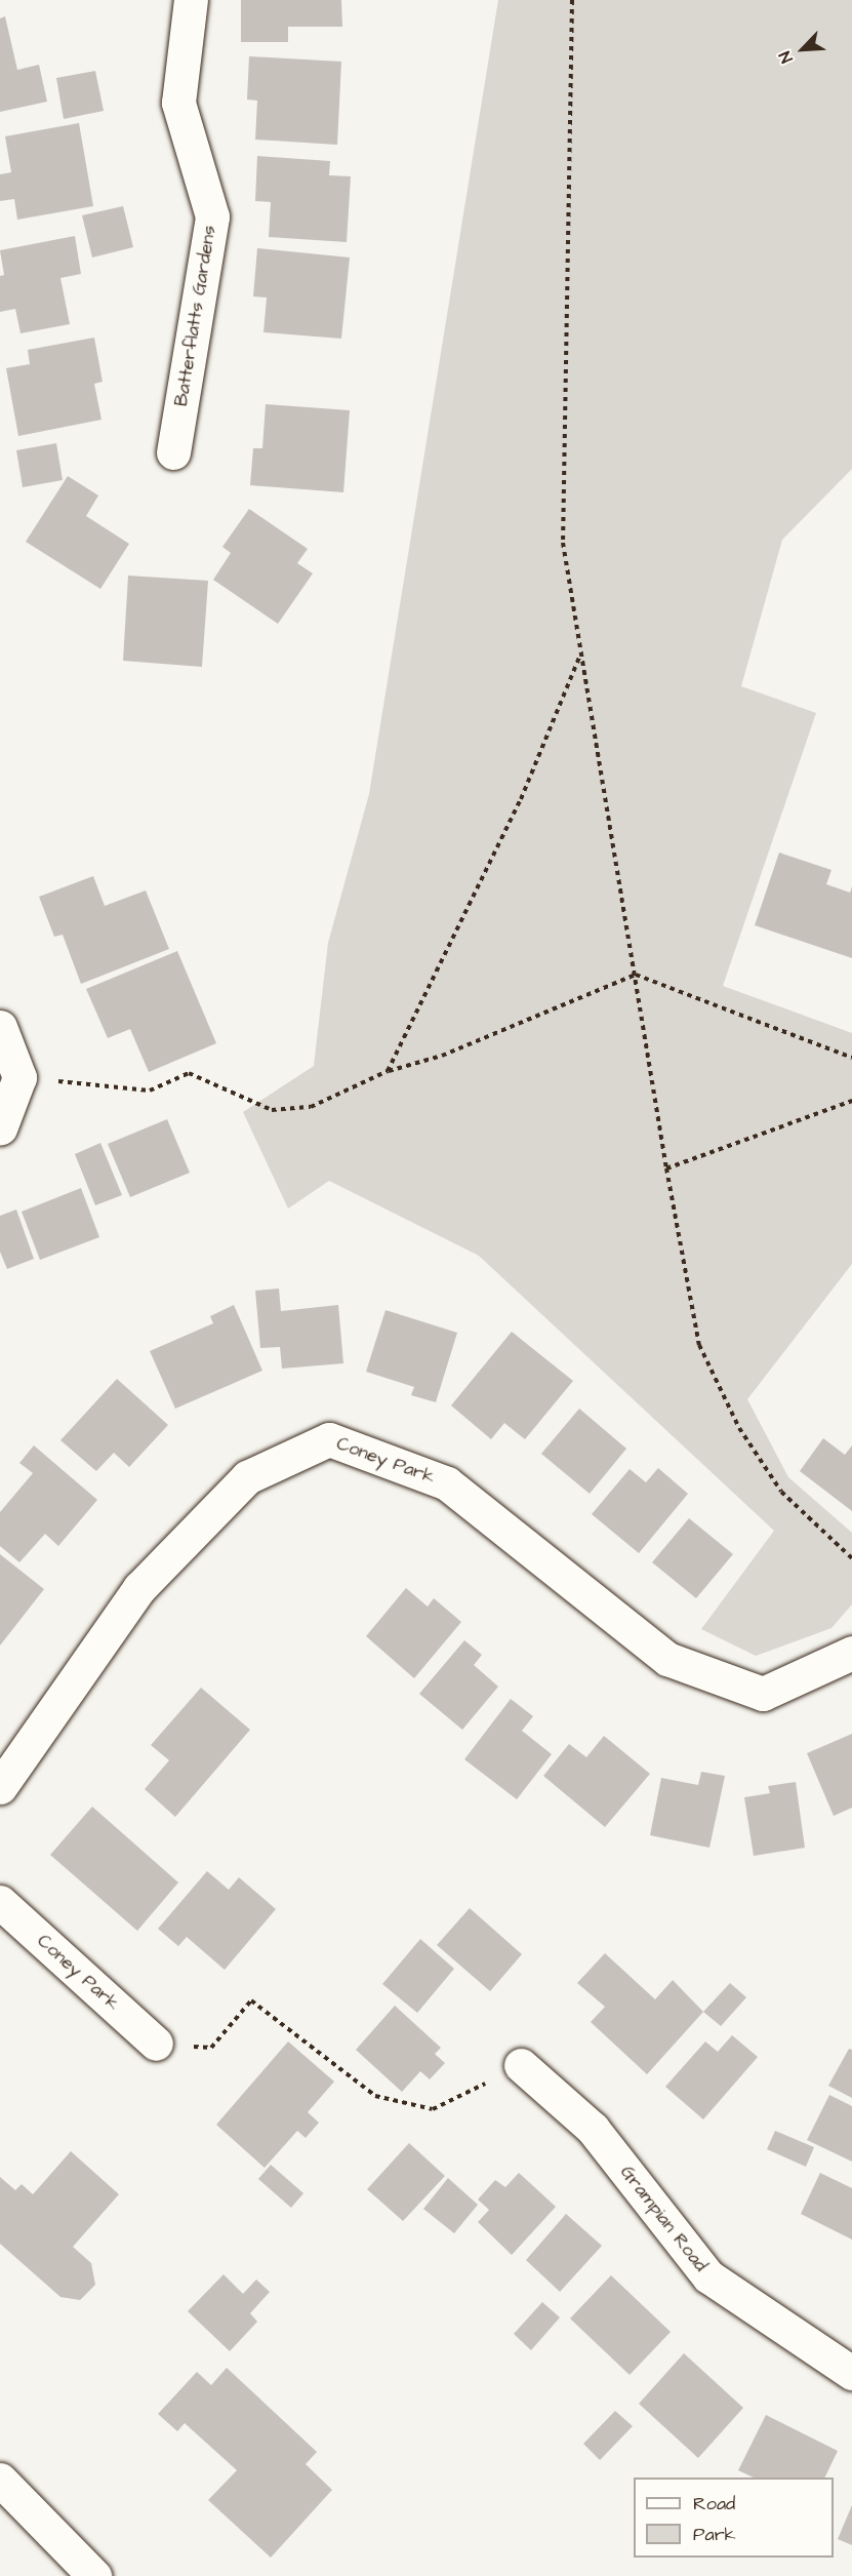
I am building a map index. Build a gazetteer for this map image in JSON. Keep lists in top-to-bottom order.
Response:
{
  "streets": {
    "street": ["Batterflatts Gardens", "Coney Park", "Grampian Road"]
  },
  "legend": ["Road", "Park"],
  "north": "bottom left"
}
